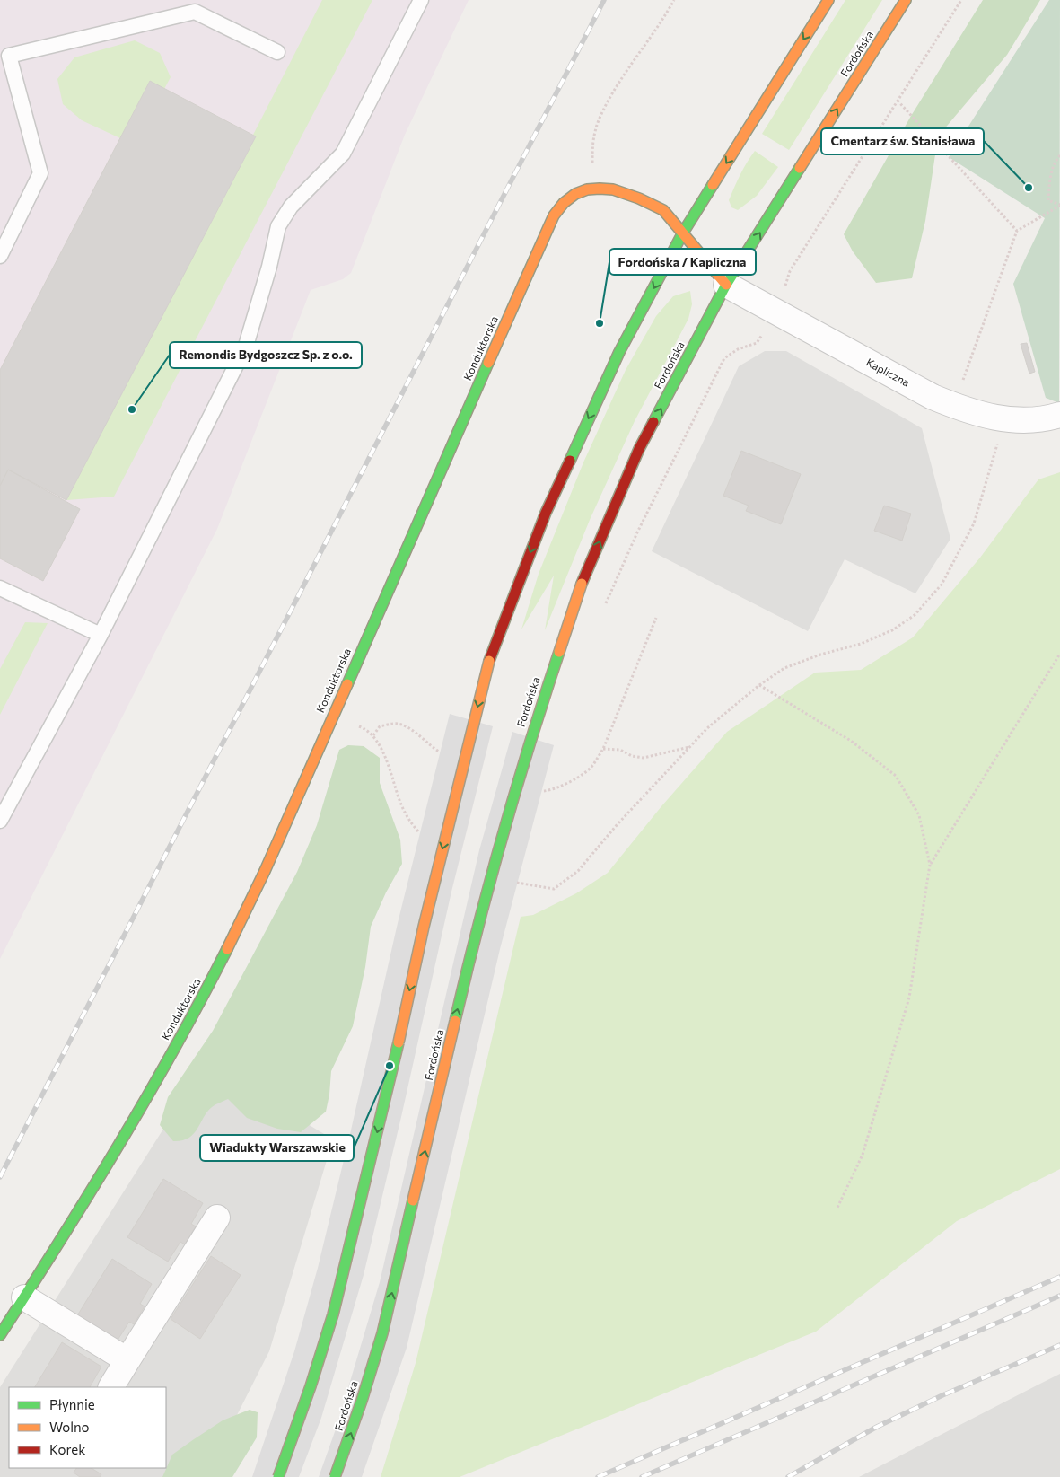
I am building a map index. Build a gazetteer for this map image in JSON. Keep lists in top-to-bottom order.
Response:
{
  "streets": {
    "main road": ["Fordońska", "Konduktorska"],
    "street": ["Kapliczna"]
  },
  "crossings": [
    ["Fordońska", "Konduktorska"],
    ["Fordońska", "Kapliczna"],
    ["Konduktorska", "Kapliczna"]
  ],
  "places": [
    "Cmentarz św. Stanisława",
    "Fordońska / Kapliczna",
    "Remondis Bydgoszcz Sp. z o.o.",
    "Wiadukty Warszawskie"
  ],
  "legend": ["Płynnie", "Wolno", "Korek"]
}
